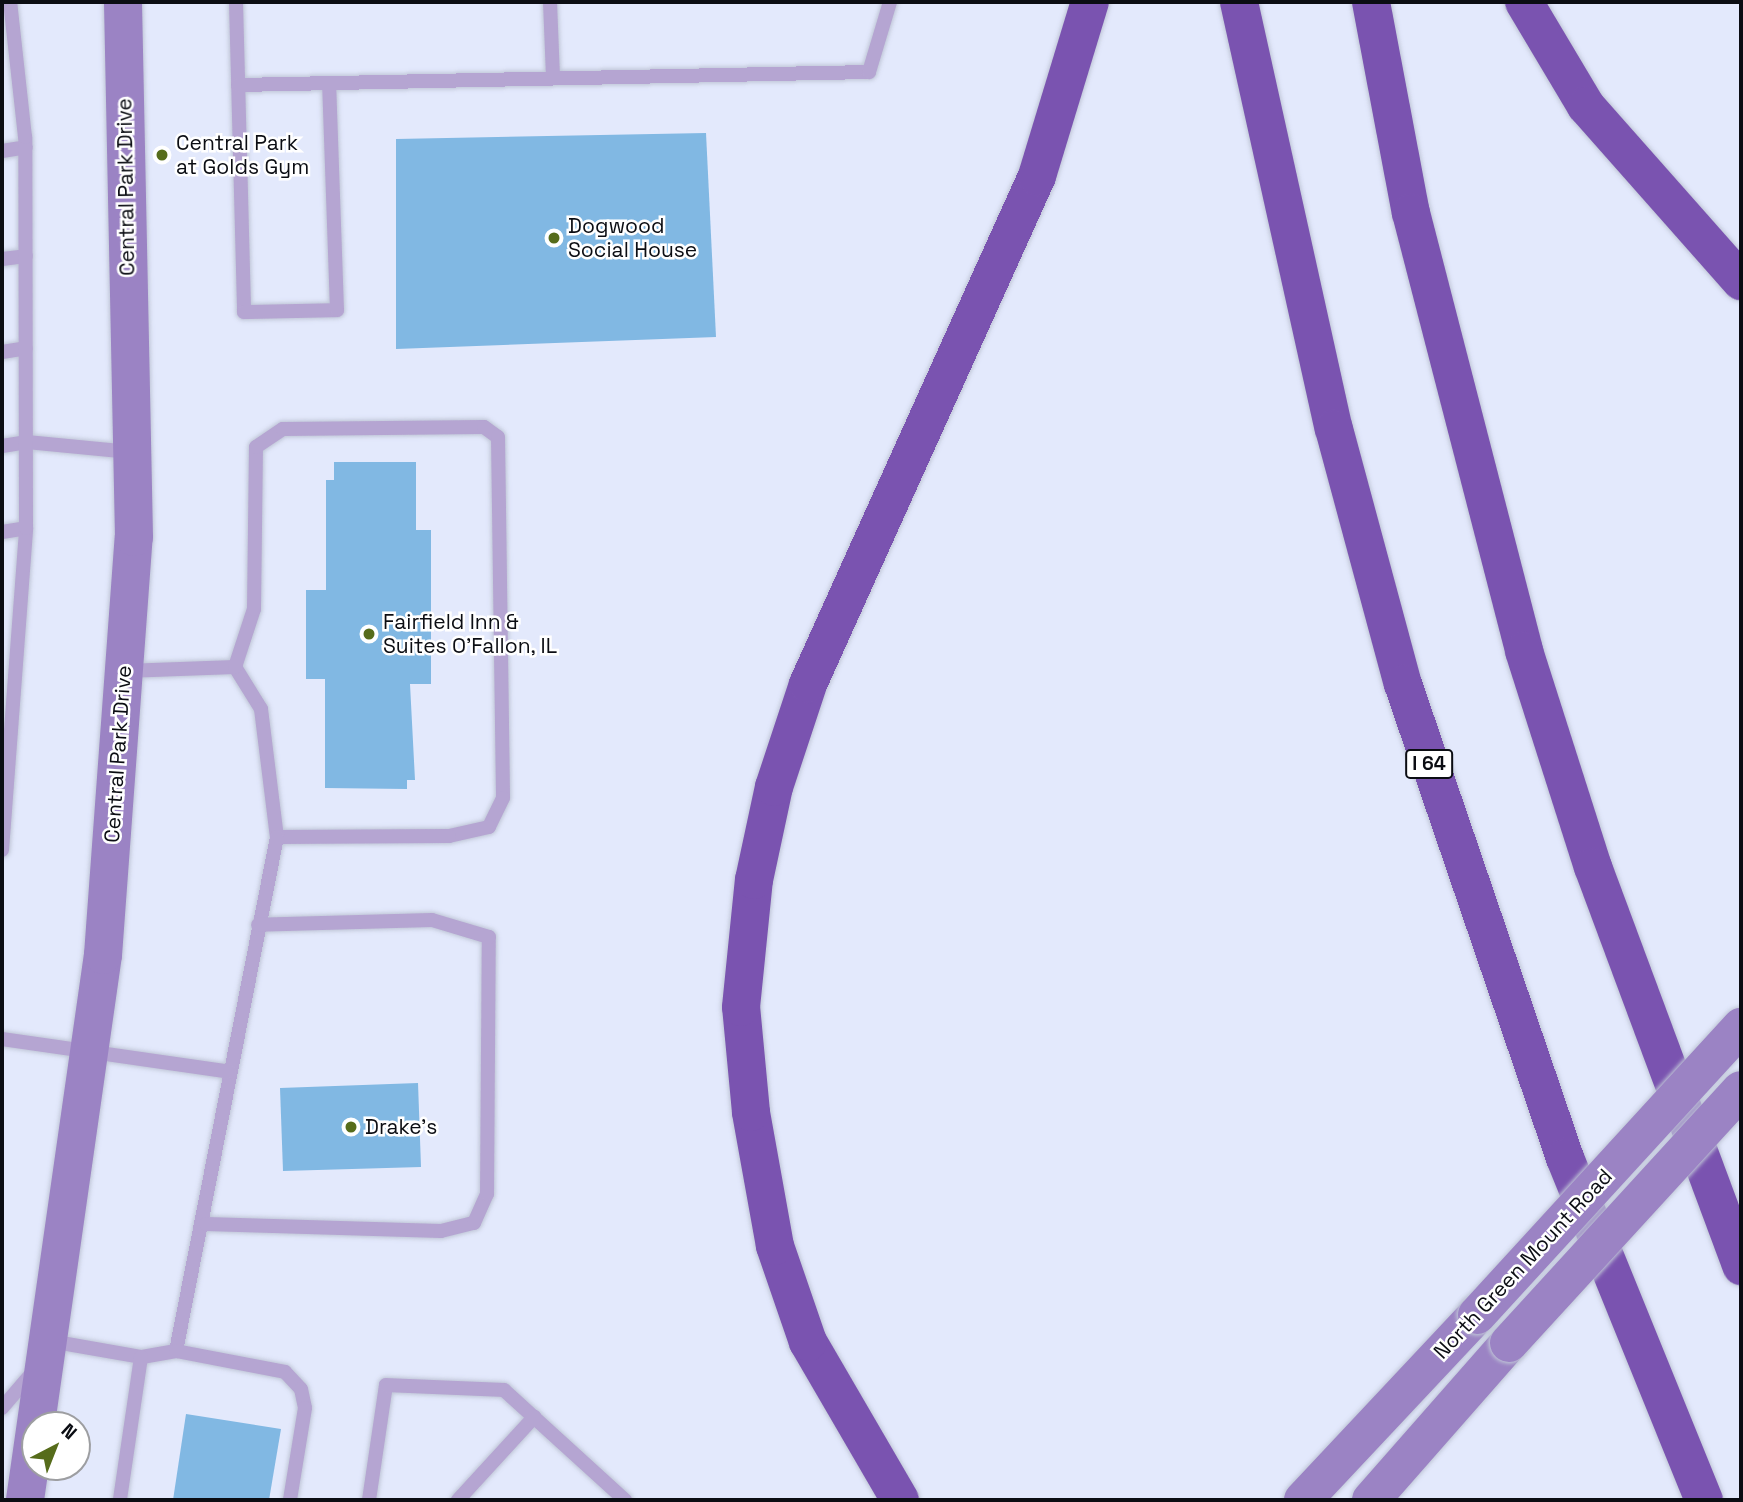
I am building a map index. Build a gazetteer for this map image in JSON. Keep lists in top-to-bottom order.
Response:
{
  "streets": {
    "highway": ["I 64"],
    "street": ["Central Park Drive", "North Green Mount Road"]
  },
  "places": [
    "Central Park at Golds Gym",
    "Dogwood Social House",
    "Fairfield Inn & Suites O’Fallon, IL",
    "Drake’s"
  ],
  "north": "top right"
}
